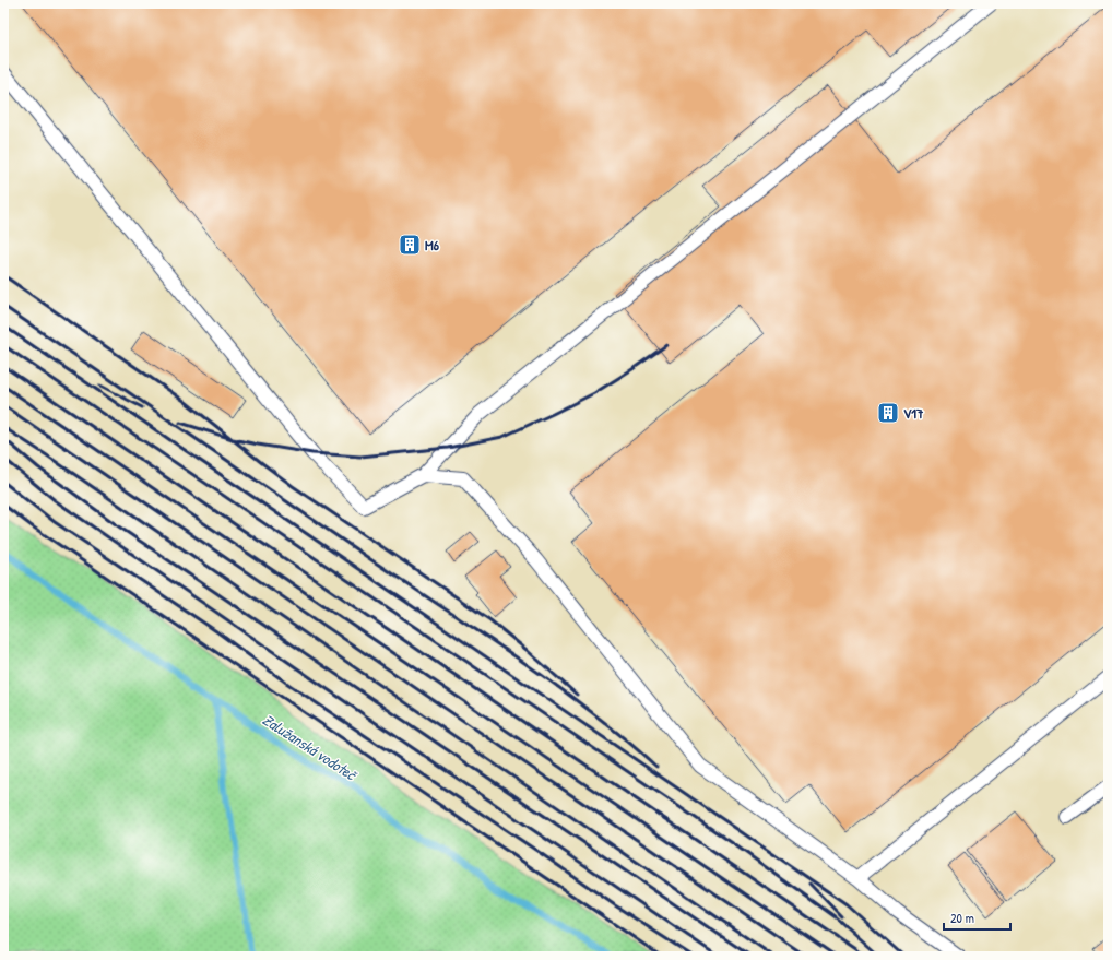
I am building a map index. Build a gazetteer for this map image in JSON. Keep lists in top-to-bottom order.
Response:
{
  "water": ["Zalužanská vodoteč"],
  "places": {
    "building": ["M6", "V17"]
  },
  "scale_bar": "20 m"
}
